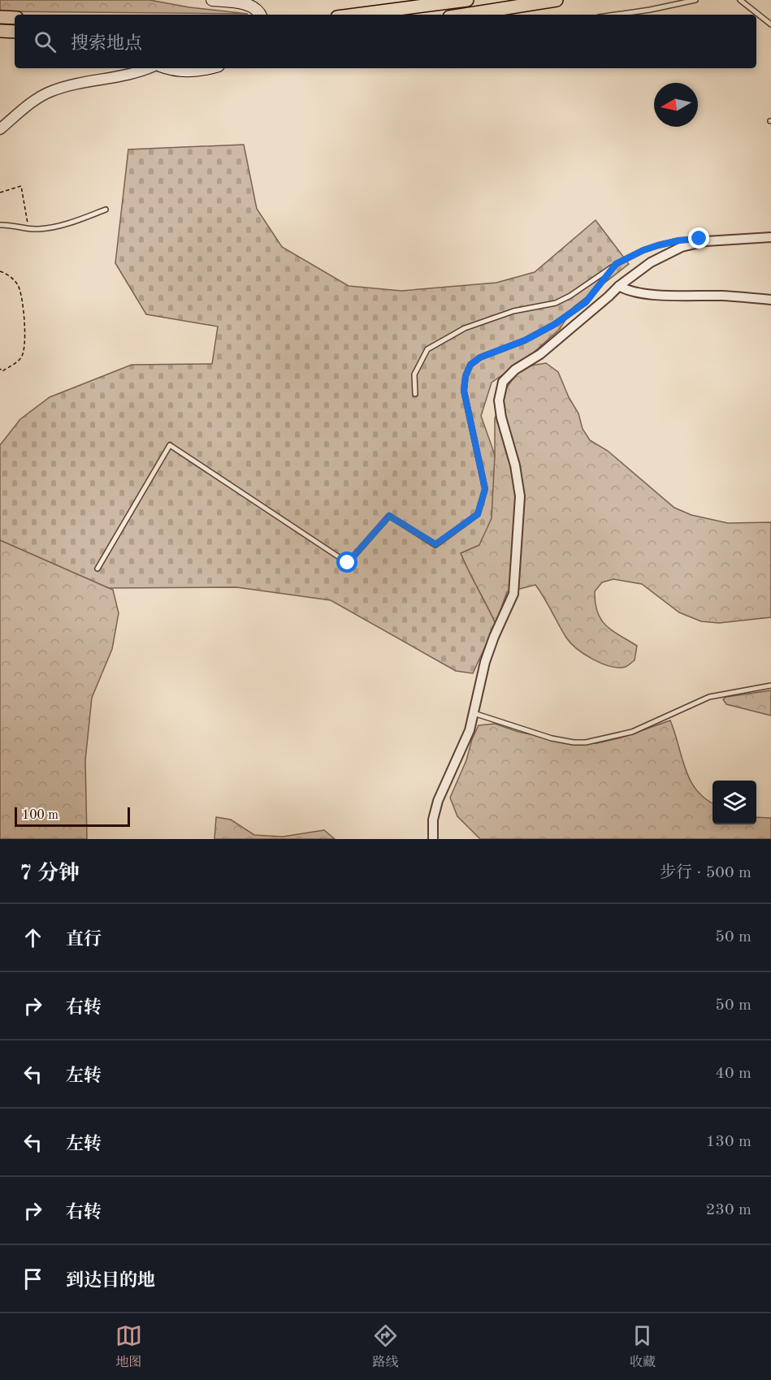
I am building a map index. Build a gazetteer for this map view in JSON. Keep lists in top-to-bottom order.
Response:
{
  "scale_bar": "100 m",
  "north": "left",
  "page": {
    "search": "搜索地点",
    "scale": "100 m",
    "heading": ["7 分钟", "步行 · 500 m"],
    "list": [
      ["直行", "50 m"],
      ["右转", "50 m"],
      ["左转", "40 m"],
      ["左转", "130 m"],
      ["右转", "230 m"],
      "到达目的地"
    ],
    "nav": ["地图", "路线", "收藏"]
  }
}
